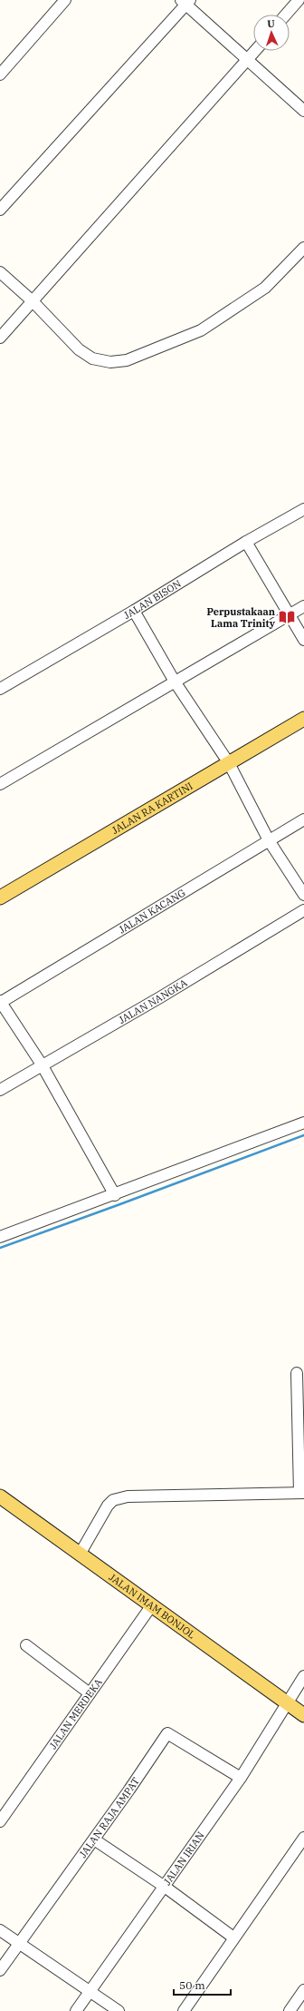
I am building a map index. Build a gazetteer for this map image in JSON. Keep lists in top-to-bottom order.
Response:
{
  "streets": {
    "main road": ["JALAN RA KARTINI", "JALAN IMAM BONJOL"],
    "street": [
      "JALAN BISON",
      "JALAN KACANG",
      "JALAN NANGKA",
      "JALAN MERDEKA",
      "JALAN RAJA AMPAT",
      "JALAN IRIAN"
    ]
  },
  "crossings": [
    ["JALAN IMAM BONJOL", "JALAN MERDEKA"],
    ["JALAN IMAM BONJOL", "JALAN IRIAN"],
    ["JALAN RAJA AMPAT", "JALAN IRIAN"]
  ],
  "places": {
    "library": ["Perpustakaan Lama Trinity"]
  },
  "scale_bar": "50 m",
  "north": "top"
}
